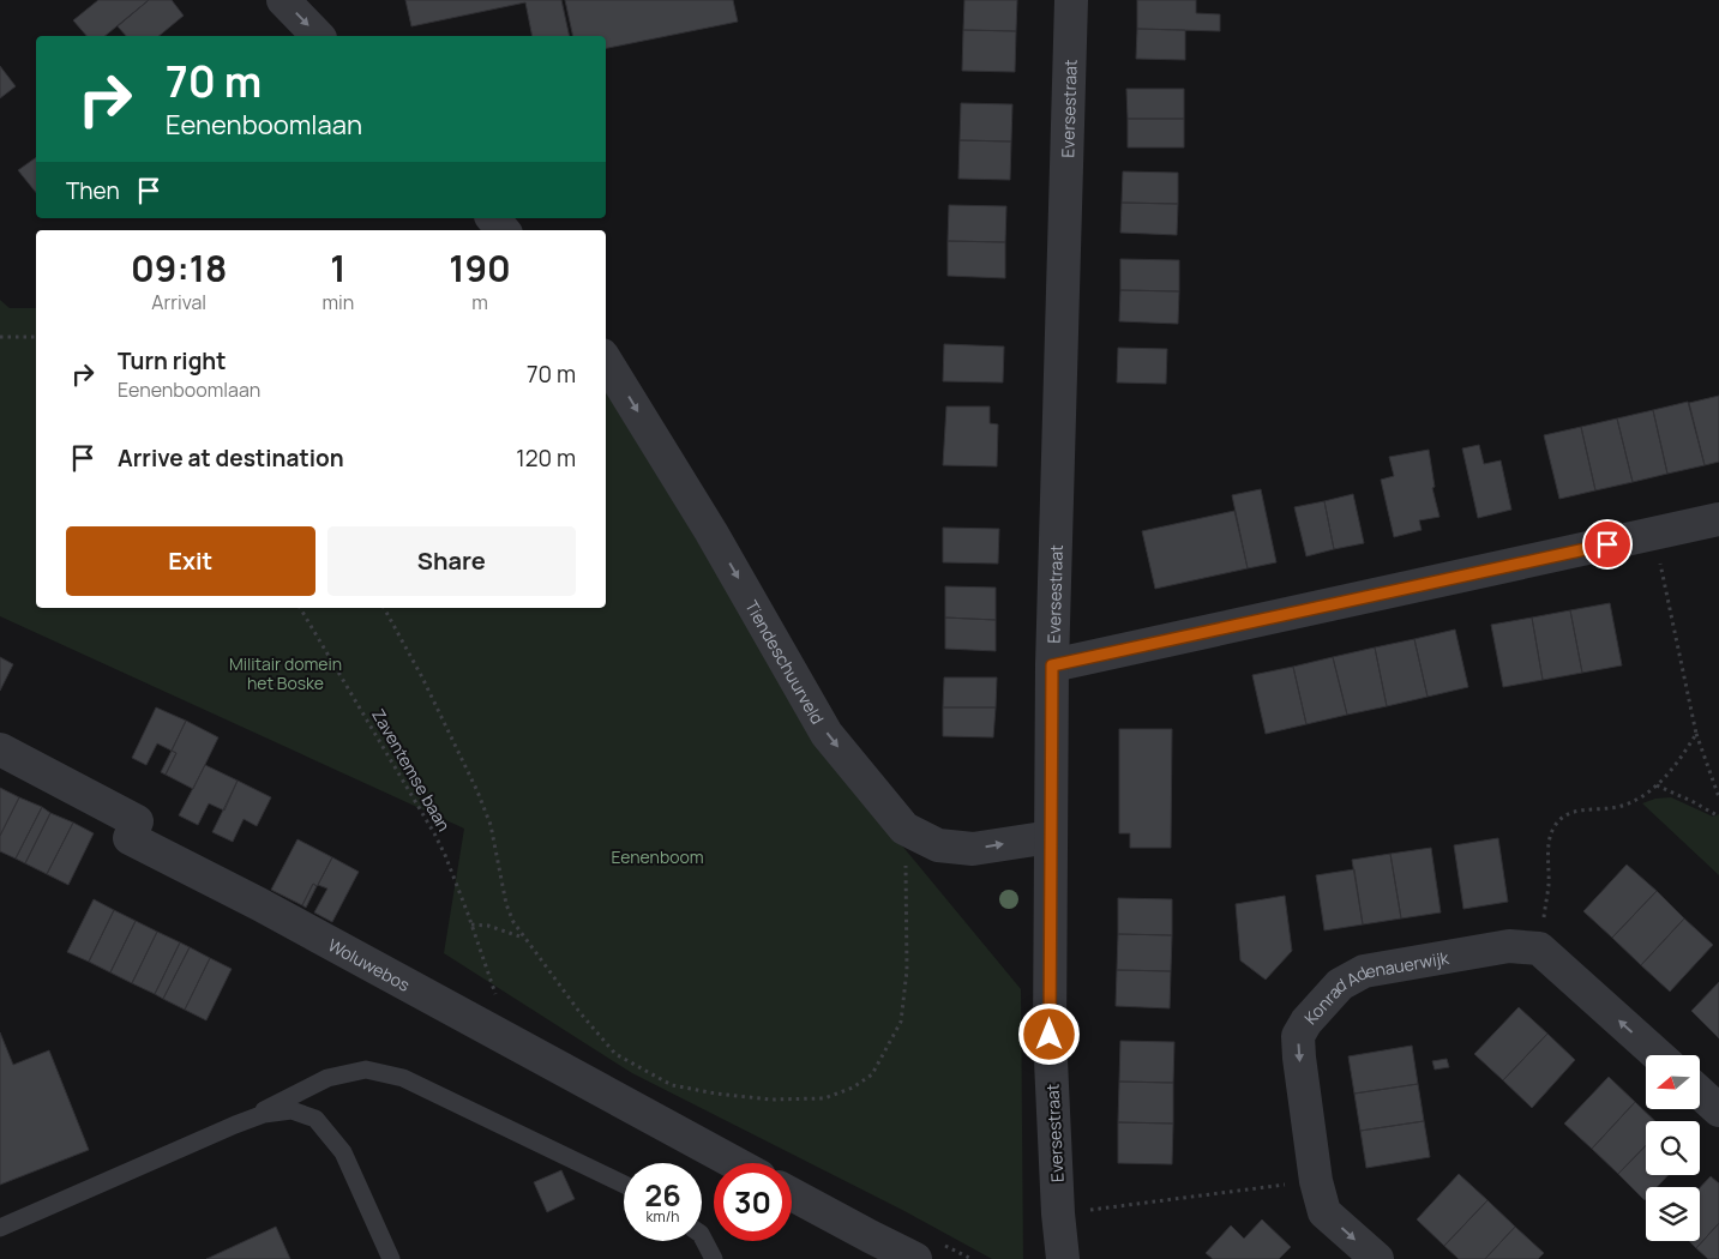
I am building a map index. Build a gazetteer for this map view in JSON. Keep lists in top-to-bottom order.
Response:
{
  "streets": {
    "street": [
      "Eversestraat",
      "Tiendeschuurveld",
      "Woluwebos",
      "Konrad Adenauerwijk"
    ],
    "path": ["Zaventemse baan"]
  },
  "crossings": [
    ["Eversestraat", "Tiendeschuurveld"]
  ],
  "one_way": ["Tiendeschuurveld"],
  "parks": ["Militair domein het Boske", "Eenenboom"],
  "north": "left",
  "page": {
    "turn": ["70 m", "Eenenboomlaan"],
    "then": "Then",
    "eta": [
      "09:18",
      "Arrival",
      "1",
      "min",
      "190",
      "m"
    ],
    "list": [
      {
        "name": "Turn right",
        "note": "Eenenboomlaan",
        "value": "70 m"
      },
      {
        "name": "Arrive at destination",
        "value": "120 m"
      }
    ],
    "buttons": ["Exit", "Share"],
    "speed": "26 km/h",
    "limit": "30"
  }
}
